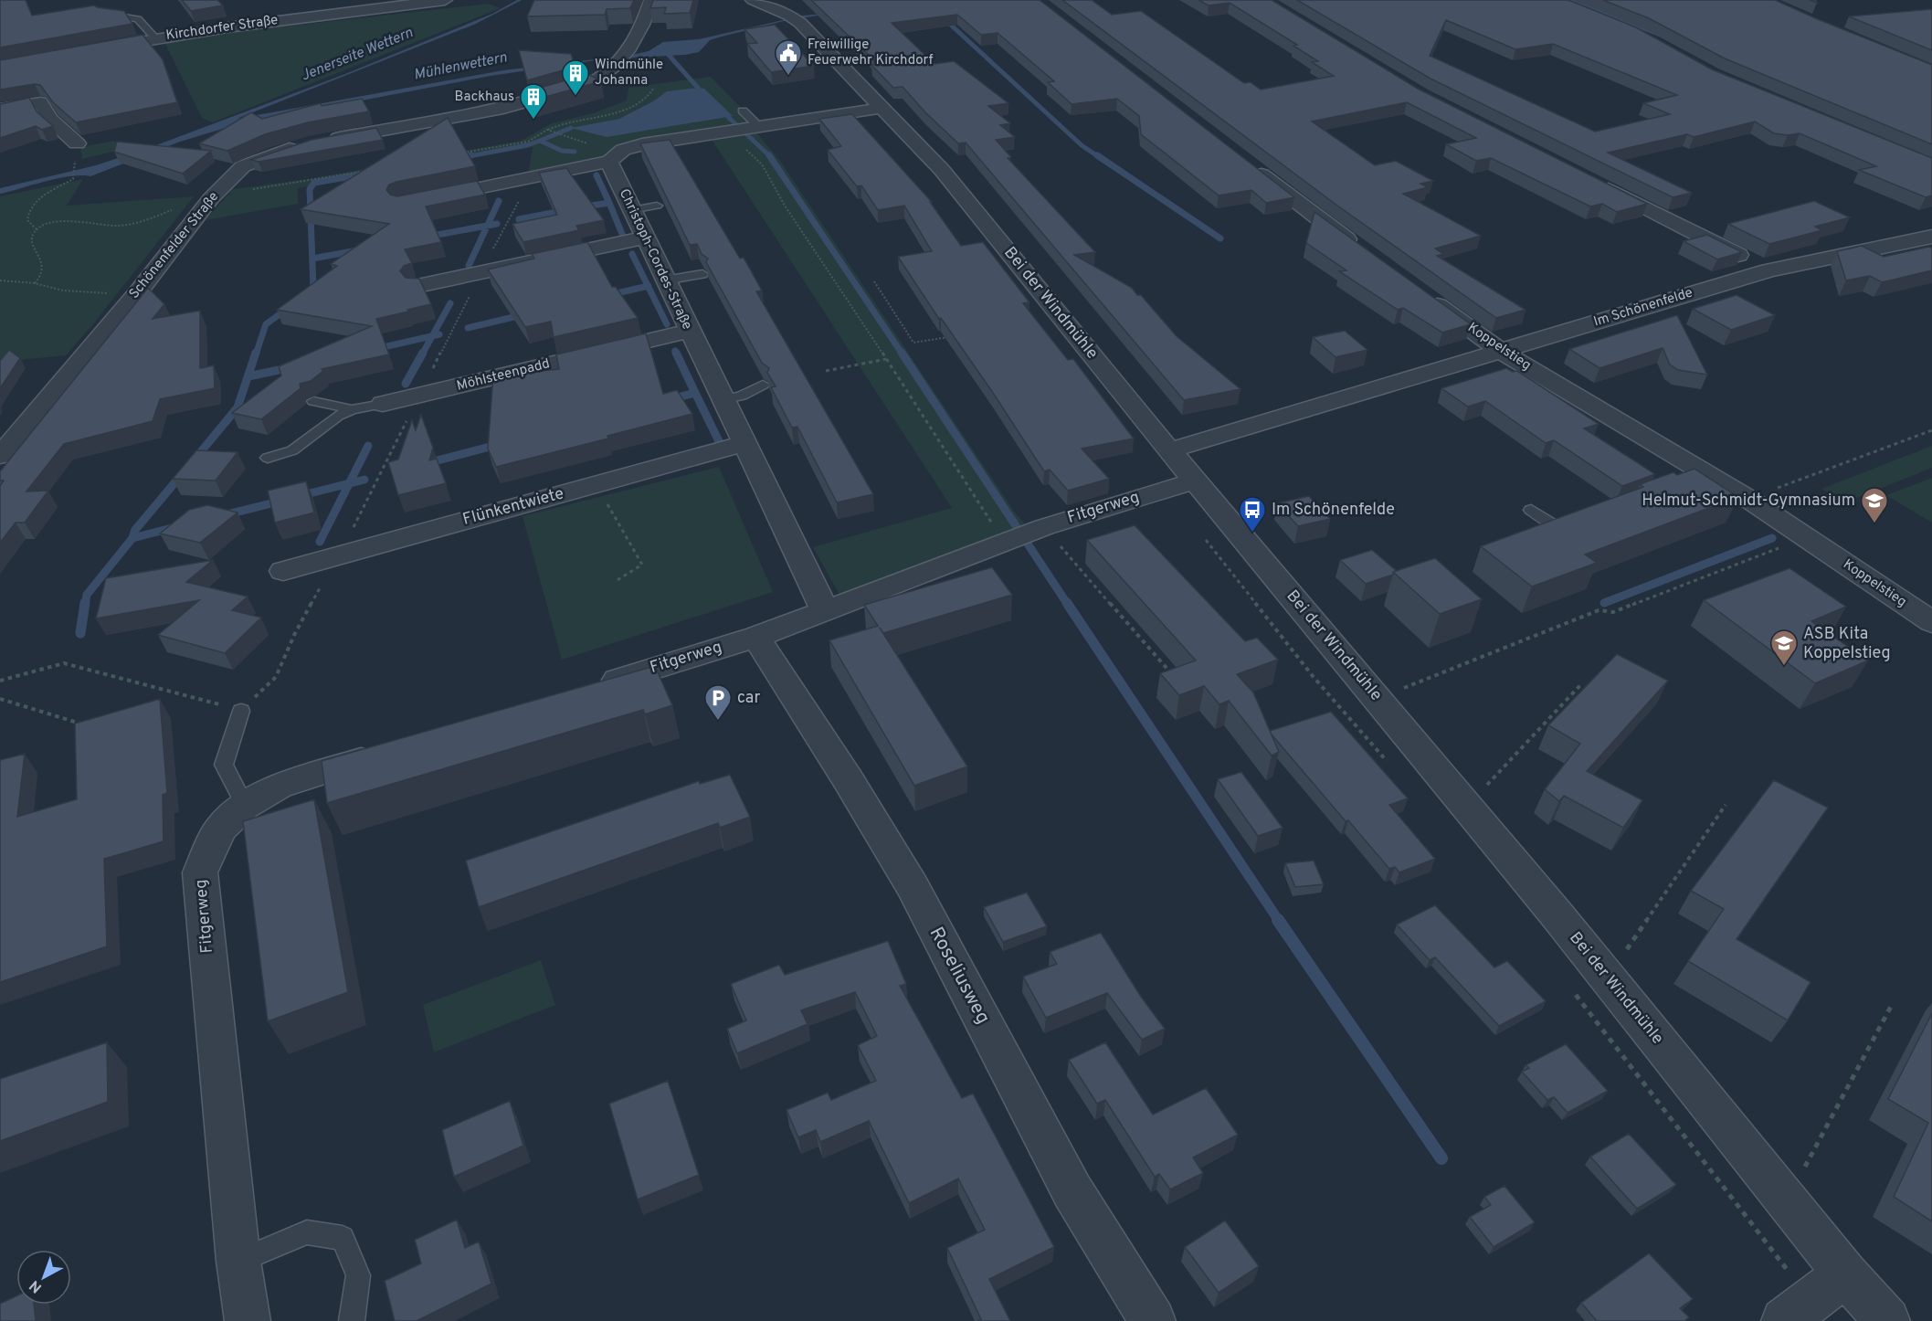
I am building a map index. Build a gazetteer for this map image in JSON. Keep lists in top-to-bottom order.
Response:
{
  "streets": {
    "street": [
      "Kirchdorfer Straße",
      "Schönenfelder Straße",
      "Christoph-Cordes-Straße",
      "Bei der Windmühle",
      "Im Schönenfelde",
      "Koppelstieg",
      "Möhlsteenpadd",
      "Flünkentwiete",
      "Fitgerweg",
      "Roseliusweg"
    ]
  },
  "crossings": [
    ["Christoph-Cordes-Straße", "Möhlsteenpadd"],
    ["Christoph-Cordes-Straße", "Flünkentwiete"],
    ["Christoph-Cordes-Straße", "Fitgerweg"],
    ["Bei der Windmühle", "Im Schönenfelde"],
    ["Bei der Windmühle", "Fitgerweg"],
    ["Im Schönenfelde", "Koppelstieg"],
    ["Fitgerweg", "Roseliusweg"]
  ],
  "water": ["Jenerseite Wettern", "Mühlenwettern"],
  "places": {
    "public building": ["Freiwillige Feuerwehr Kirchdorf"],
    "building": ["Windmühle Johanna", "Backhaus"],
    "school or university": ["Helmut-Schmidt-Gymnasium", "ASB Kita Koppelstieg"],
    "bus stop": ["Im Schönenfelde"],
    "parking": ["car"]
  },
  "north": "bottom left"
}
